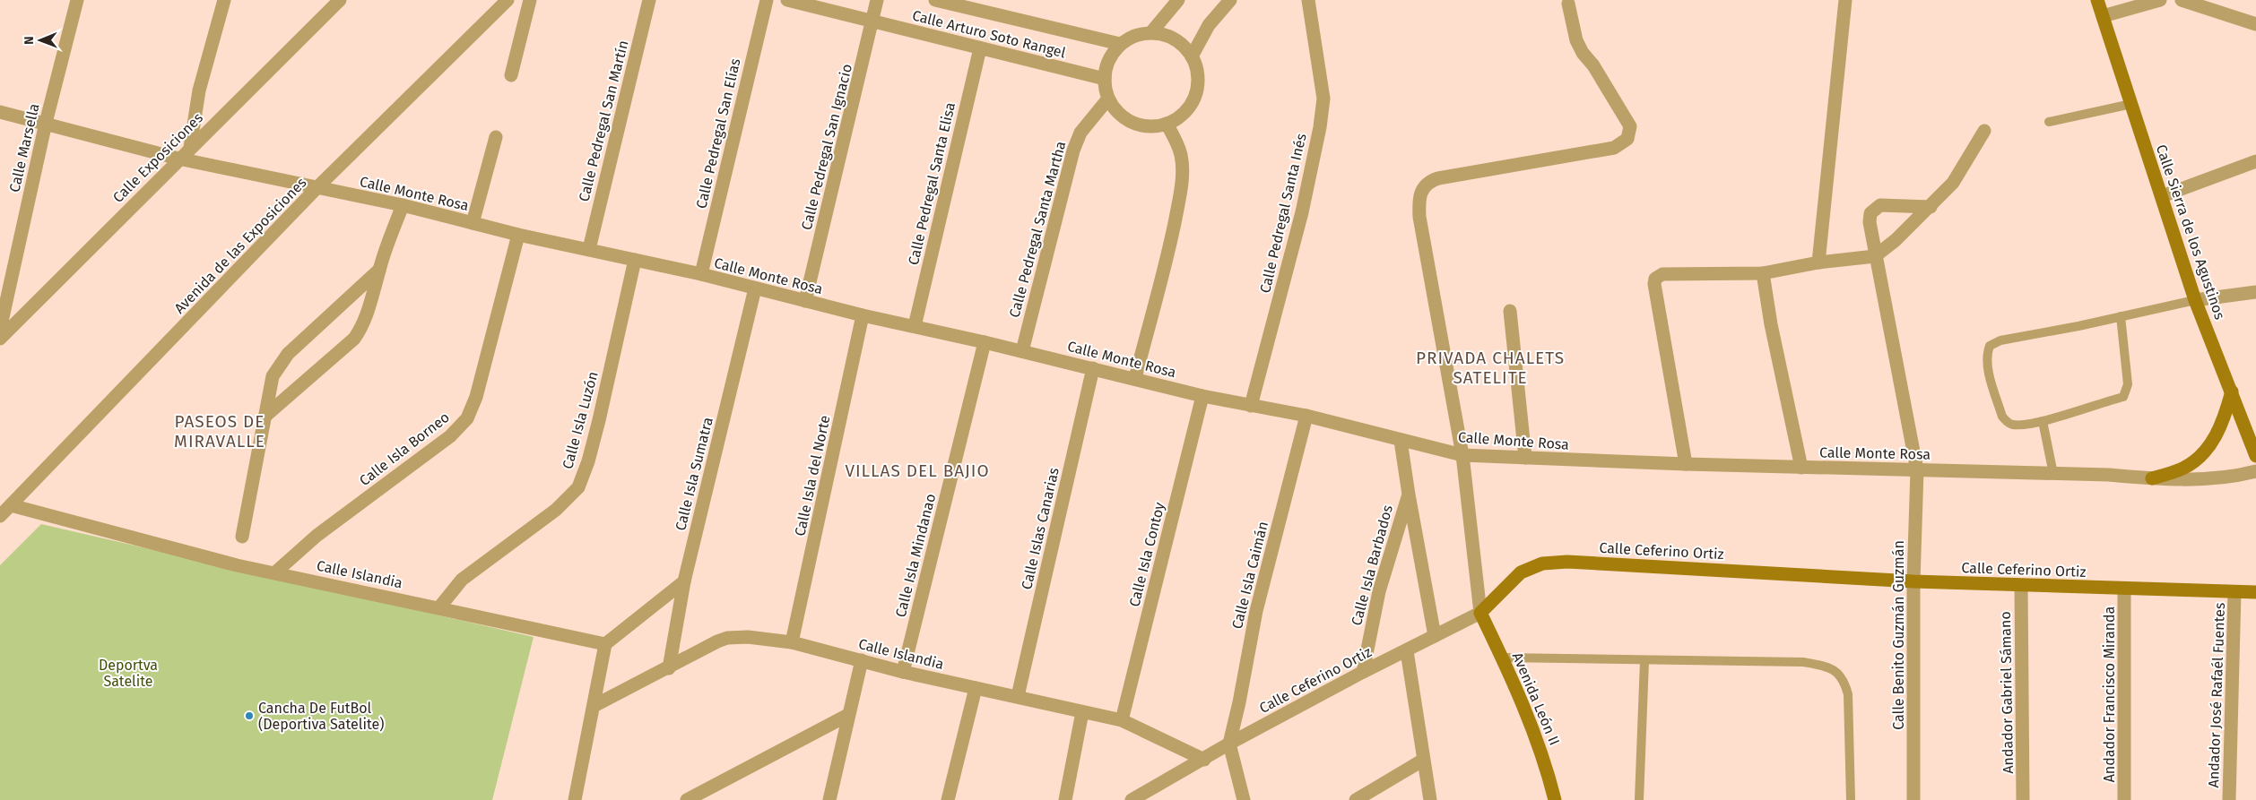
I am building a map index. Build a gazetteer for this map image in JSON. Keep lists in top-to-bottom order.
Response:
{
  "streets": {
    "street": [
      "Calle Arturo Soto Rangel",
      "Calle Pedregal San Martín",
      "Calle Pedregal San Elías",
      "Calle Pedregal San Ignacio",
      "Calle Marsella",
      "Calle Exposiciones",
      "Calle Pedregal Santa Elisa",
      "Calle Monte Rosa",
      "Calle Pedregal Santa Inés",
      "Calle Pedregal Santa Martha",
      "Calle Sierra de los Agustinos",
      "Avenida de las Exposiciones",
      "Calle Isla Luzón",
      "Calle Isla Borneo",
      "Calle Isla Sumatra",
      "Calle Isla del Norte",
      "Calle Islas Canarias",
      "Calle Ceferino Ortiz",
      "Calle Isla Contoy",
      "Calle Isla Mindanao",
      "Calle Isla Barbados",
      "Calle Islandia",
      "Calle Isla Caimán",
      "Calle Benito Guzmán Guzmán",
      "Andador Gabriel Sámano",
      "Andador Francisco Miranda",
      "Andador José Rafaél Fuentes",
      "Avenida León II"
    ]
  },
  "crossings": [
    ["Calle Arturo Soto Rangel", "Calle Pedregal San Ignacio"],
    ["Calle Arturo Soto Rangel", "Calle Pedregal Santa Elisa"],
    ["Calle Arturo Soto Rangel", "Calle Pedregal Santa Martha"],
    ["Calle Pedregal San Martín", "Calle Monte Rosa"],
    ["Calle Pedregal San Elías", "Calle Monte Rosa"],
    ["Calle Pedregal San Ignacio", "Calle Monte Rosa"],
    ["Calle Marsella", "Calle Monte Rosa"],
    ["Calle Exposiciones", "Calle Monte Rosa"],
    ["Calle Pedregal Santa Elisa", "Calle Monte Rosa"],
    ["Calle Monte Rosa", "Calle Pedregal Santa Inés"],
    ["Calle Monte Rosa", "Calle Pedregal Santa Martha"],
    ["Calle Monte Rosa", "Avenida de las Exposiciones"],
    ["Calle Monte Rosa", "Calle Isla Luzón"],
    ["Calle Monte Rosa", "Calle Isla Borneo"],
    ["Calle Monte Rosa", "Calle Isla Sumatra"],
    ["Calle Monte Rosa", "Calle Isla del Norte"],
    ["Calle Monte Rosa", "Calle Islas Canarias"],
    ["Calle Monte Rosa", "Calle Isla Contoy"],
    ["Calle Monte Rosa", "Calle Isla Mindanao"],
    ["Calle Monte Rosa", "Calle Isla Caimán"],
    ["Calle Monte Rosa", "Calle Benito Guzmán Guzmán"],
    ["Avenida de las Exposiciones", "Calle Islandia"],
    ["Calle Isla Luzón", "Calle Islandia"],
    ["Calle Isla Borneo", "Calle Islandia"],
    ["Calle Isla Sumatra", "Calle Islandia"],
    ["Calle Isla del Norte", "Calle Islandia"],
    ["Calle Islas Canarias", "Calle Islandia"],
    ["Calle Ceferino Ortiz", "Calle Isla Barbados"],
    ["Calle Ceferino Ortiz", "Calle Islandia"],
    ["Calle Ceferino Ortiz", "Calle Isla Caimán"],
    ["Calle Ceferino Ortiz", "Calle Benito Guzmán Guzmán"],
    ["Calle Ceferino Ortiz", "Andador Gabriel Sámano"],
    ["Calle Ceferino Ortiz", "Andador Francisco Miranda"],
    ["Calle Ceferino Ortiz", "Andador José Rafaél Fuentes"],
    ["Calle Ceferino Ortiz", "Avenida León II"],
    ["Calle Isla Contoy", "Calle Islandia"],
    ["Calle Isla Mindanao", "Calle Islandia"]
  ],
  "districts": ["PRIVADA CHALETS SATELITE", "PASEOS DE MIRAVALLE", "VILLAS DEL BAJIO"],
  "parks": ["Deportva Satelite"],
  "places": ["Cancha De FutBol (Deportiva Satelite)"],
  "north": "left"
}
